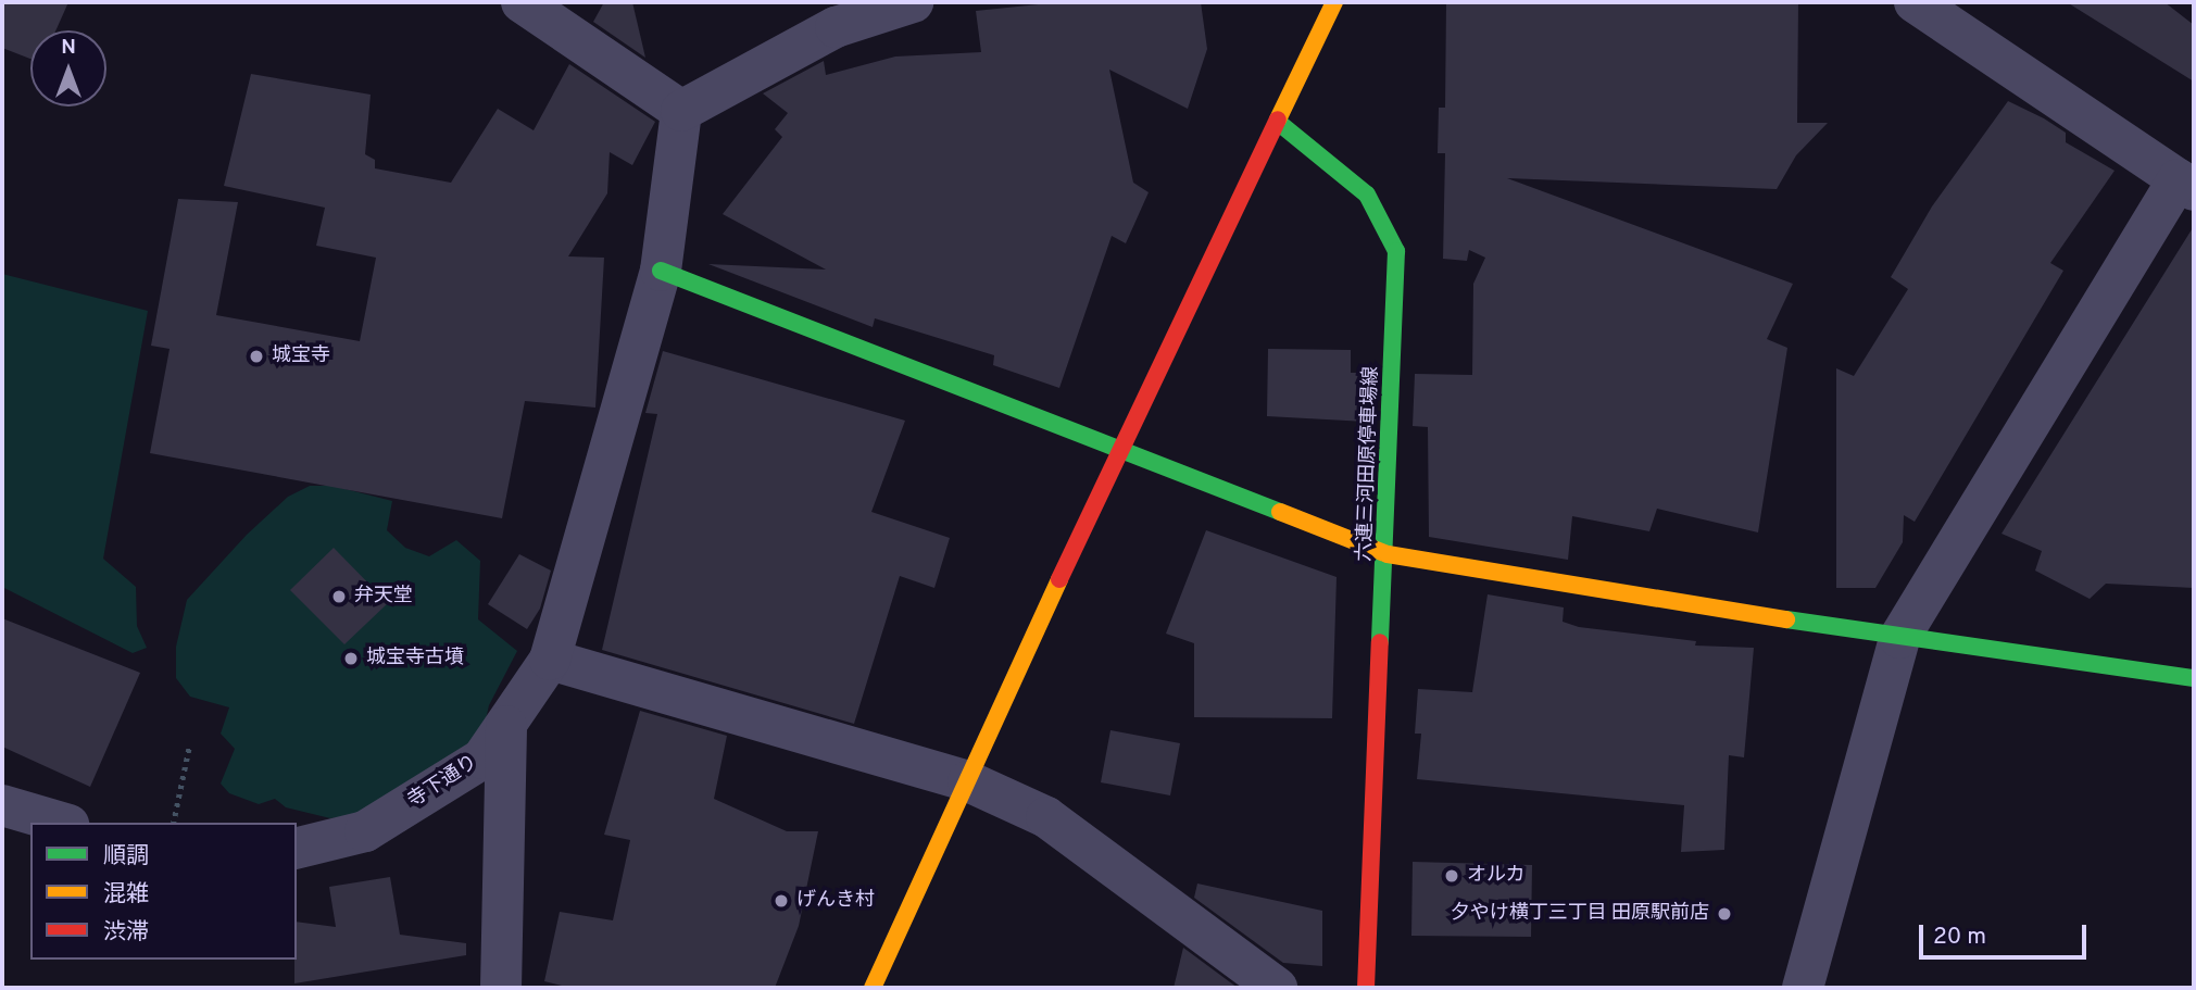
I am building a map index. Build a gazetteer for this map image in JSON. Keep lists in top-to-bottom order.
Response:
{
  "streets": {
    "street": ["六連三河田原停車場線", "寺下通り"]
  },
  "places": [
    "城宝寺",
    "弁天堂",
    "城宝寺古墳",
    "オルカ",
    "げんき村",
    "夕やけ横丁三丁目 田原駅前店"
  ],
  "legend": ["順調", "混雑", "渋滞"],
  "scale_bar": "20 m",
  "north": "top"
}
